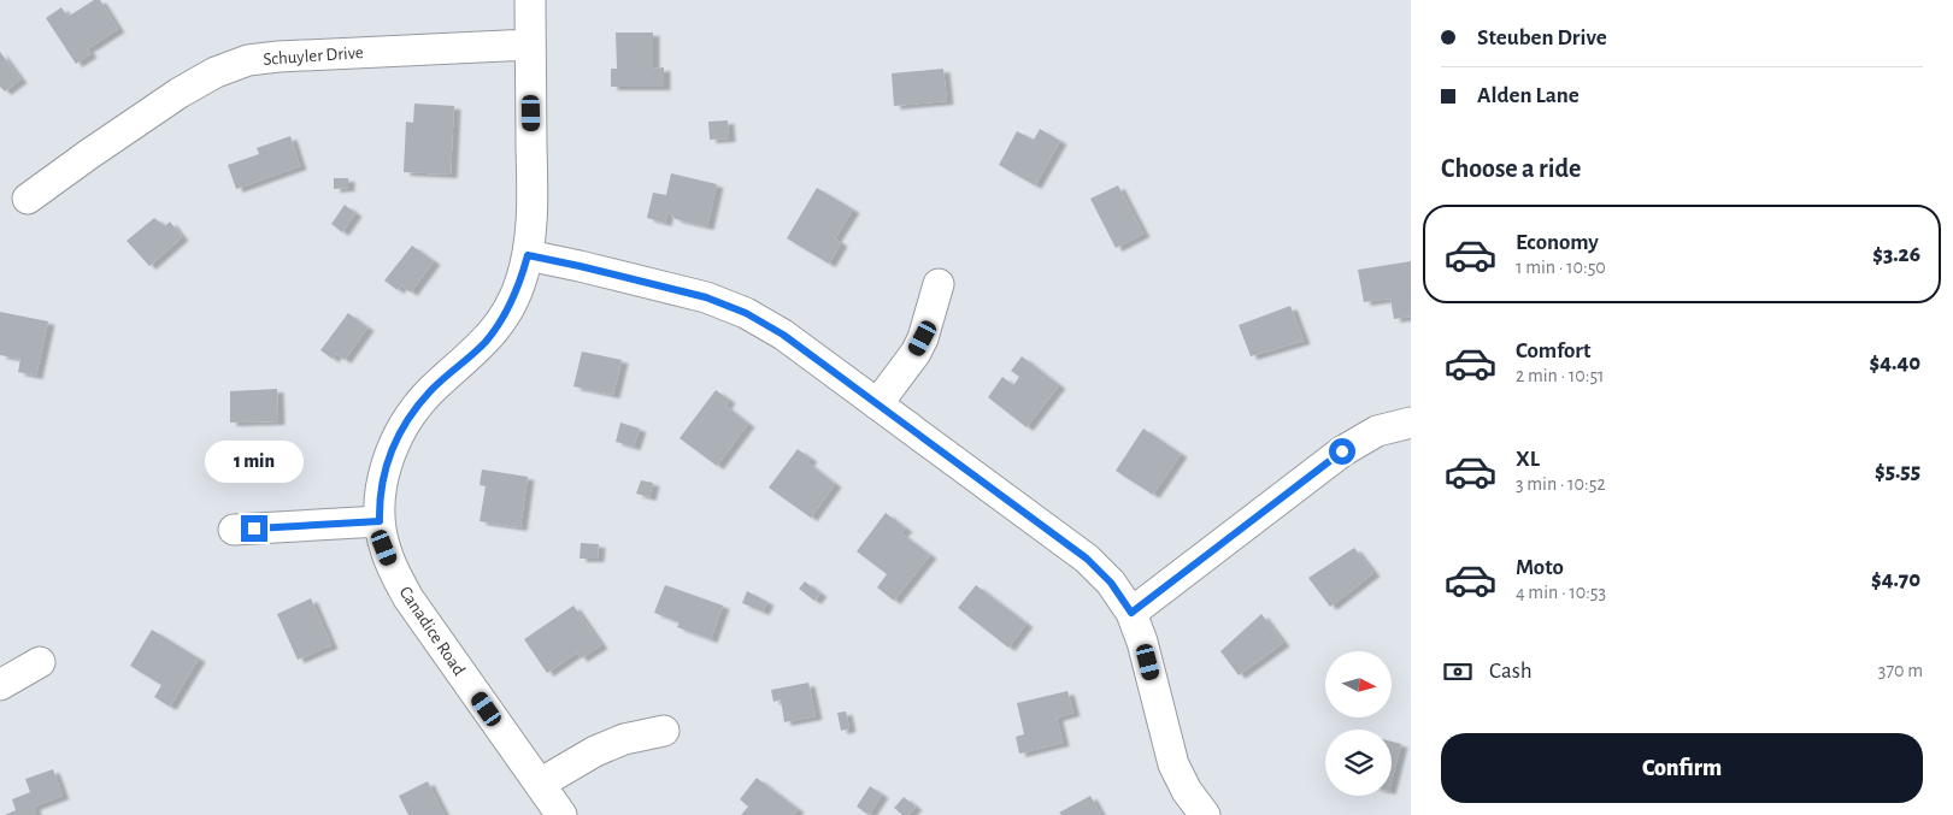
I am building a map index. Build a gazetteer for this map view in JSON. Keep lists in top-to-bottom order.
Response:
{
  "streets": {
    "street": ["Schuyler Drive", "Canadice Road"]
  },
  "crossings": [
    ["Schuyler Drive", "Canadice Road"]
  ],
  "north": "right",
  "page": {
    "banner": ["Steuben Drive", "Alden Lane"],
    "heading": "Choose a ride",
    "list": [
      {
        "name": "Economy",
        "note": "1 min · 10:50",
        "value": "$3.26"
      },
      {
        "name": "Comfort",
        "note": "2 min · 10:51",
        "value": "$4.40"
      },
      {
        "name": "XL",
        "note": "3 min · 10:52",
        "value": "$5.55"
      },
      {
        "name": "Moto",
        "note": "4 min · 10:53",
        "value": "$4.70"
      }
    ],
    "bubble": "1 min",
    "pay": ["Cash", "370 m"],
    "buttons": "Confirm"
  }
}
